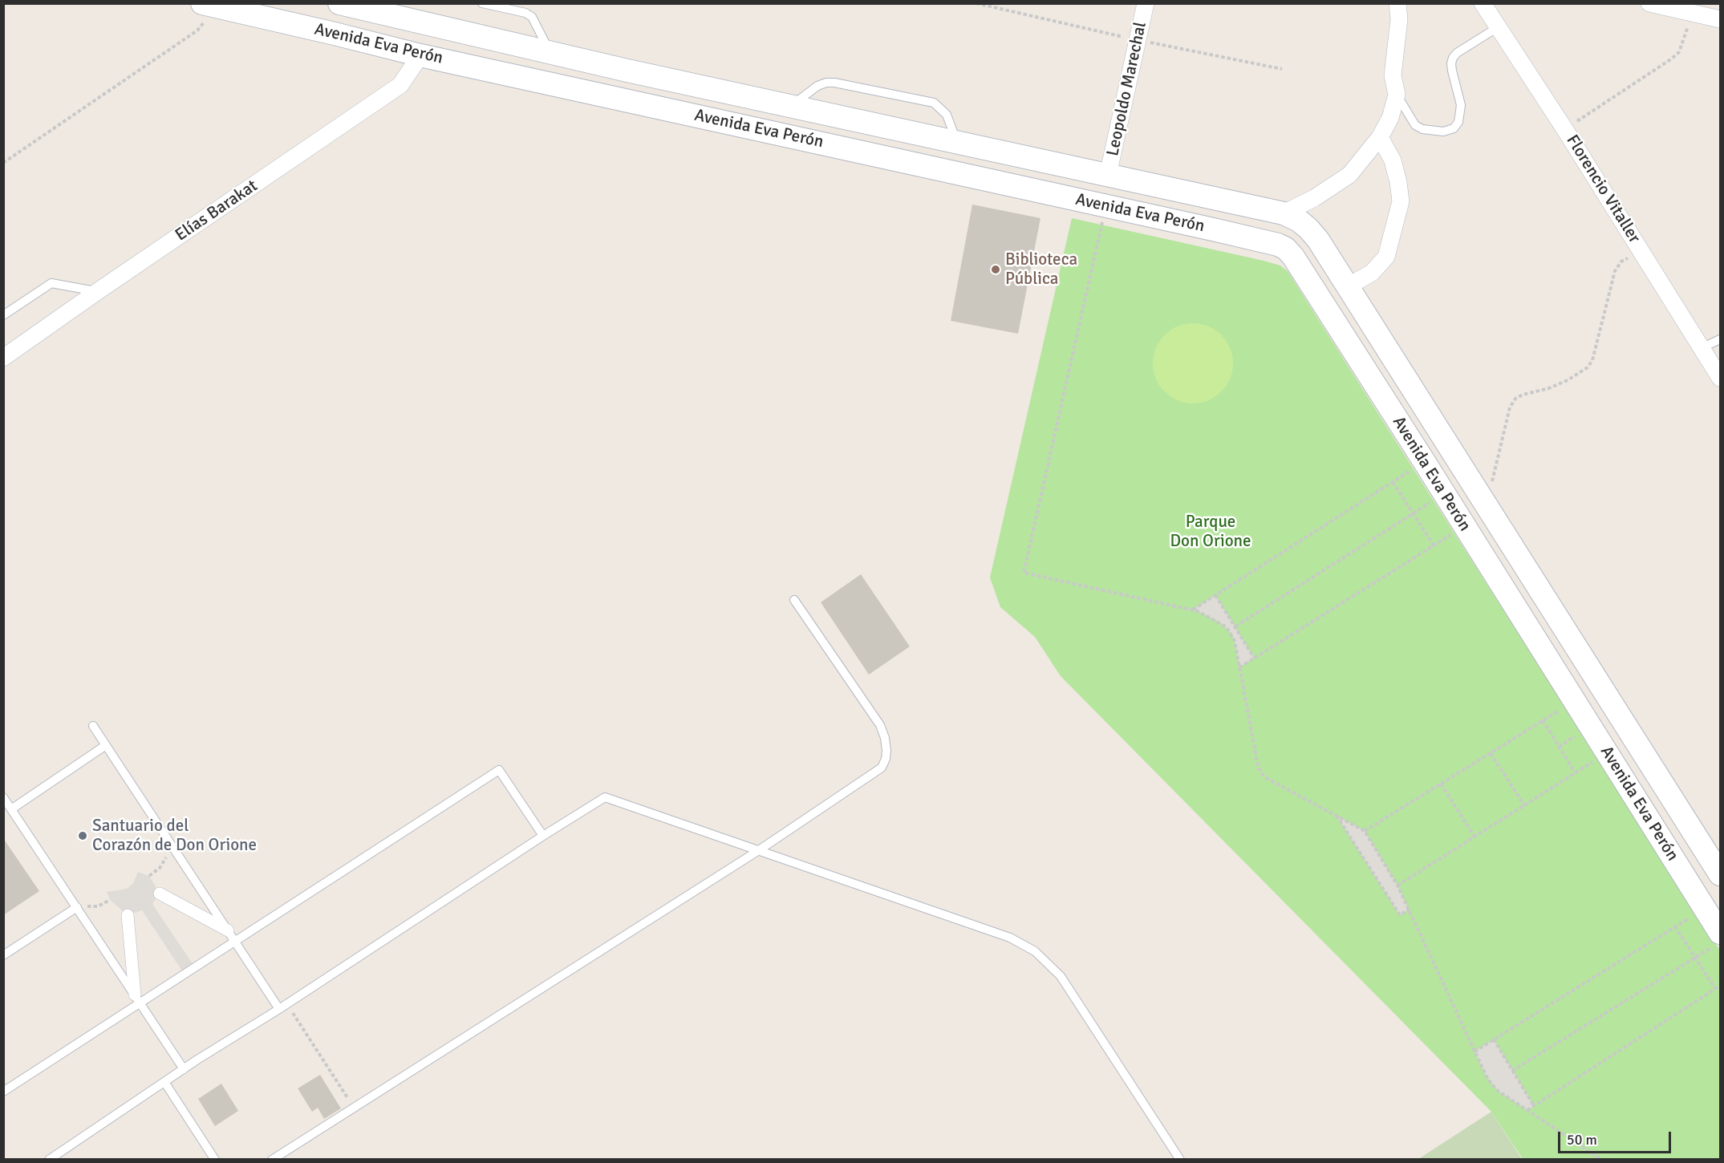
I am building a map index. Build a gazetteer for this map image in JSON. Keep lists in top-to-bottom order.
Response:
{
  "streets": {
    "main road": ["Avenida Eva Perón"],
    "street": ["Leopoldo Marechal", "Florencio Vitaller", "Elías Barakat"]
  },
  "crossings": [
    ["Avenida Eva Perón", "Leopoldo Marechal"],
    ["Avenida Eva Perón", "Elías Barakat"]
  ],
  "parks": ["Parque Don Orione"],
  "places": ["Biblioteca Pública", "Santuario del Corazón de Don Orione"],
  "scale_bar": "50 m"
}
